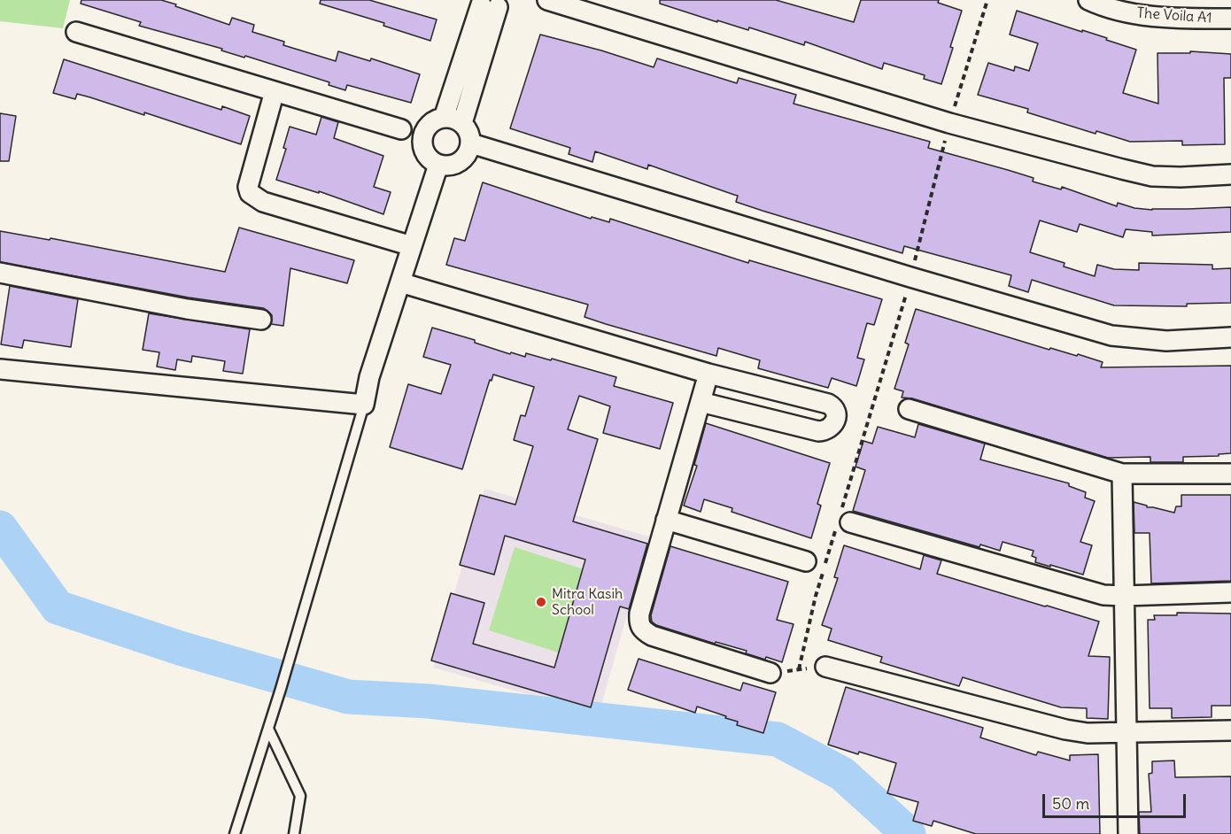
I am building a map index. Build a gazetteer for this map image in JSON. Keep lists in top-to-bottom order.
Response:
{
  "streets": {
    "street": ["The Voila A1"]
  },
  "places": ["Mitra Kasih School"],
  "scale_bar": "50 m"
}
